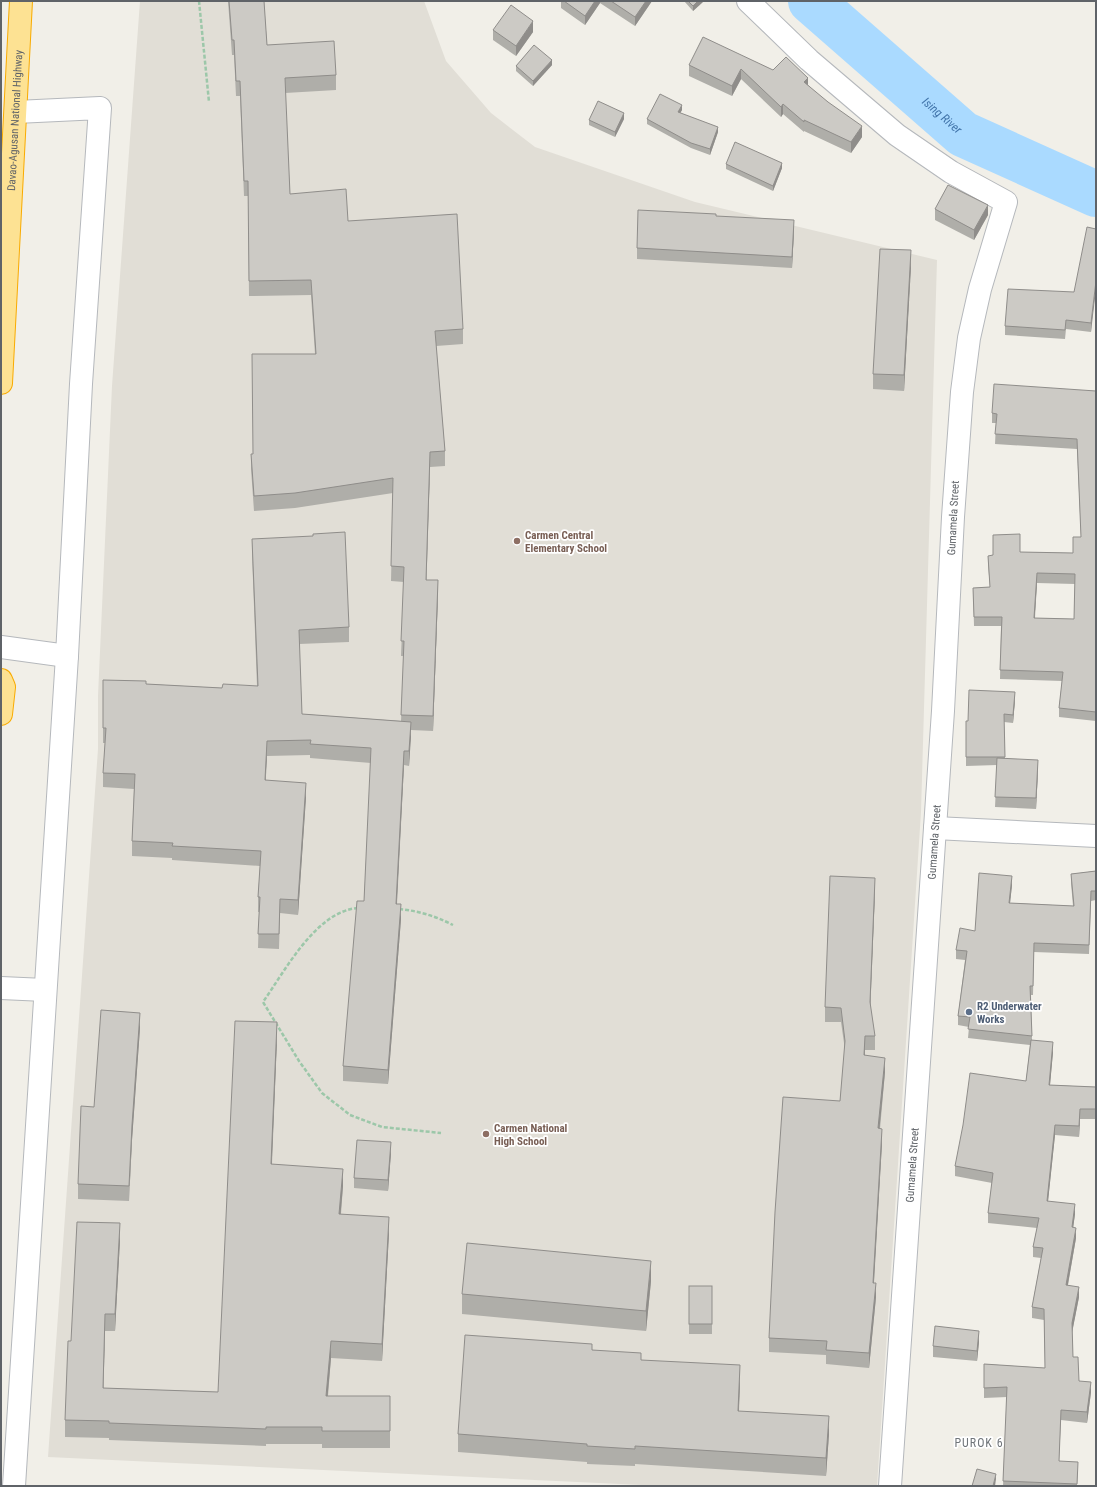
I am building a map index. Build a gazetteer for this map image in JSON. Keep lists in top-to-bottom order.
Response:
{
  "streets": {
    "highway": ["Davao-Agusan National Highway"],
    "street": ["Gumamela Street"]
  },
  "districts": ["PUROK 6"],
  "water": ["Ising River"],
  "places": ["Carmen Central Elementary School", "R2 Underwater Works", "Carmen National High School"]
}
